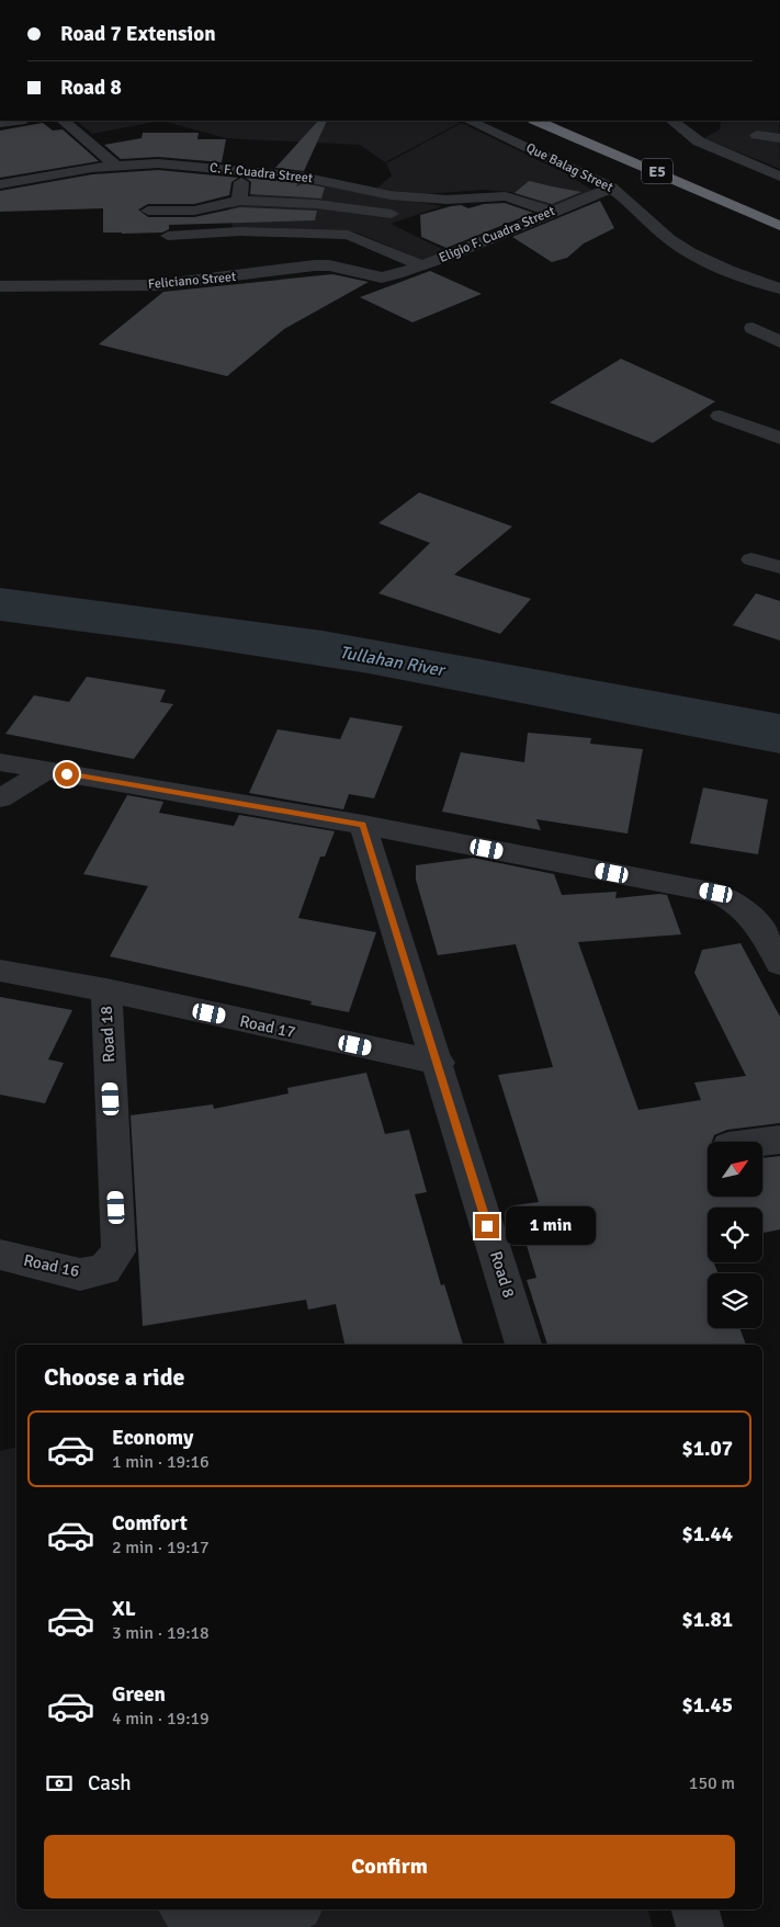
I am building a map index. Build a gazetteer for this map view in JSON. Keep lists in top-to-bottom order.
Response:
{
  "streets": {
    "highway": ["E5"],
    "street": [
      "Que Balag Street",
      "C. F. Cuadra Street",
      "Eligio F. Cuadra Street",
      "Feliciano Street",
      "Road 17",
      "Road 18",
      "Road 16",
      "Road 8"
    ]
  },
  "crossings": [
    ["Que Balag Street", "Eligio F. Cuadra Street"],
    ["C. F. Cuadra Street", "Eligio F. Cuadra Street"],
    ["Eligio F. Cuadra Street", "Feliciano Street"],
    ["Road 17", "Road 18"],
    ["Road 17", "Road 8"],
    ["Road 18", "Road 16"]
  ],
  "water": ["Tullahan River"],
  "north": "top right",
  "page": {
    "banner": ["Road 7 Extension", "Road 8"],
    "bubble": "1 min",
    "heading": "Choose a ride",
    "list": [
      {
        "name": "Economy",
        "note": "1 min · 19:16",
        "value": "$1.07"
      },
      {
        "name": "Comfort",
        "note": "2 min · 19:17",
        "value": "$1.44"
      },
      {
        "name": "XL",
        "note": "3 min · 19:18",
        "value": "$1.81"
      },
      {
        "name": "Green",
        "note": "4 min · 19:19",
        "value": "$1.45"
      }
    ],
    "pay": ["Cash", "150 m"],
    "buttons": "Confirm"
  }
}
